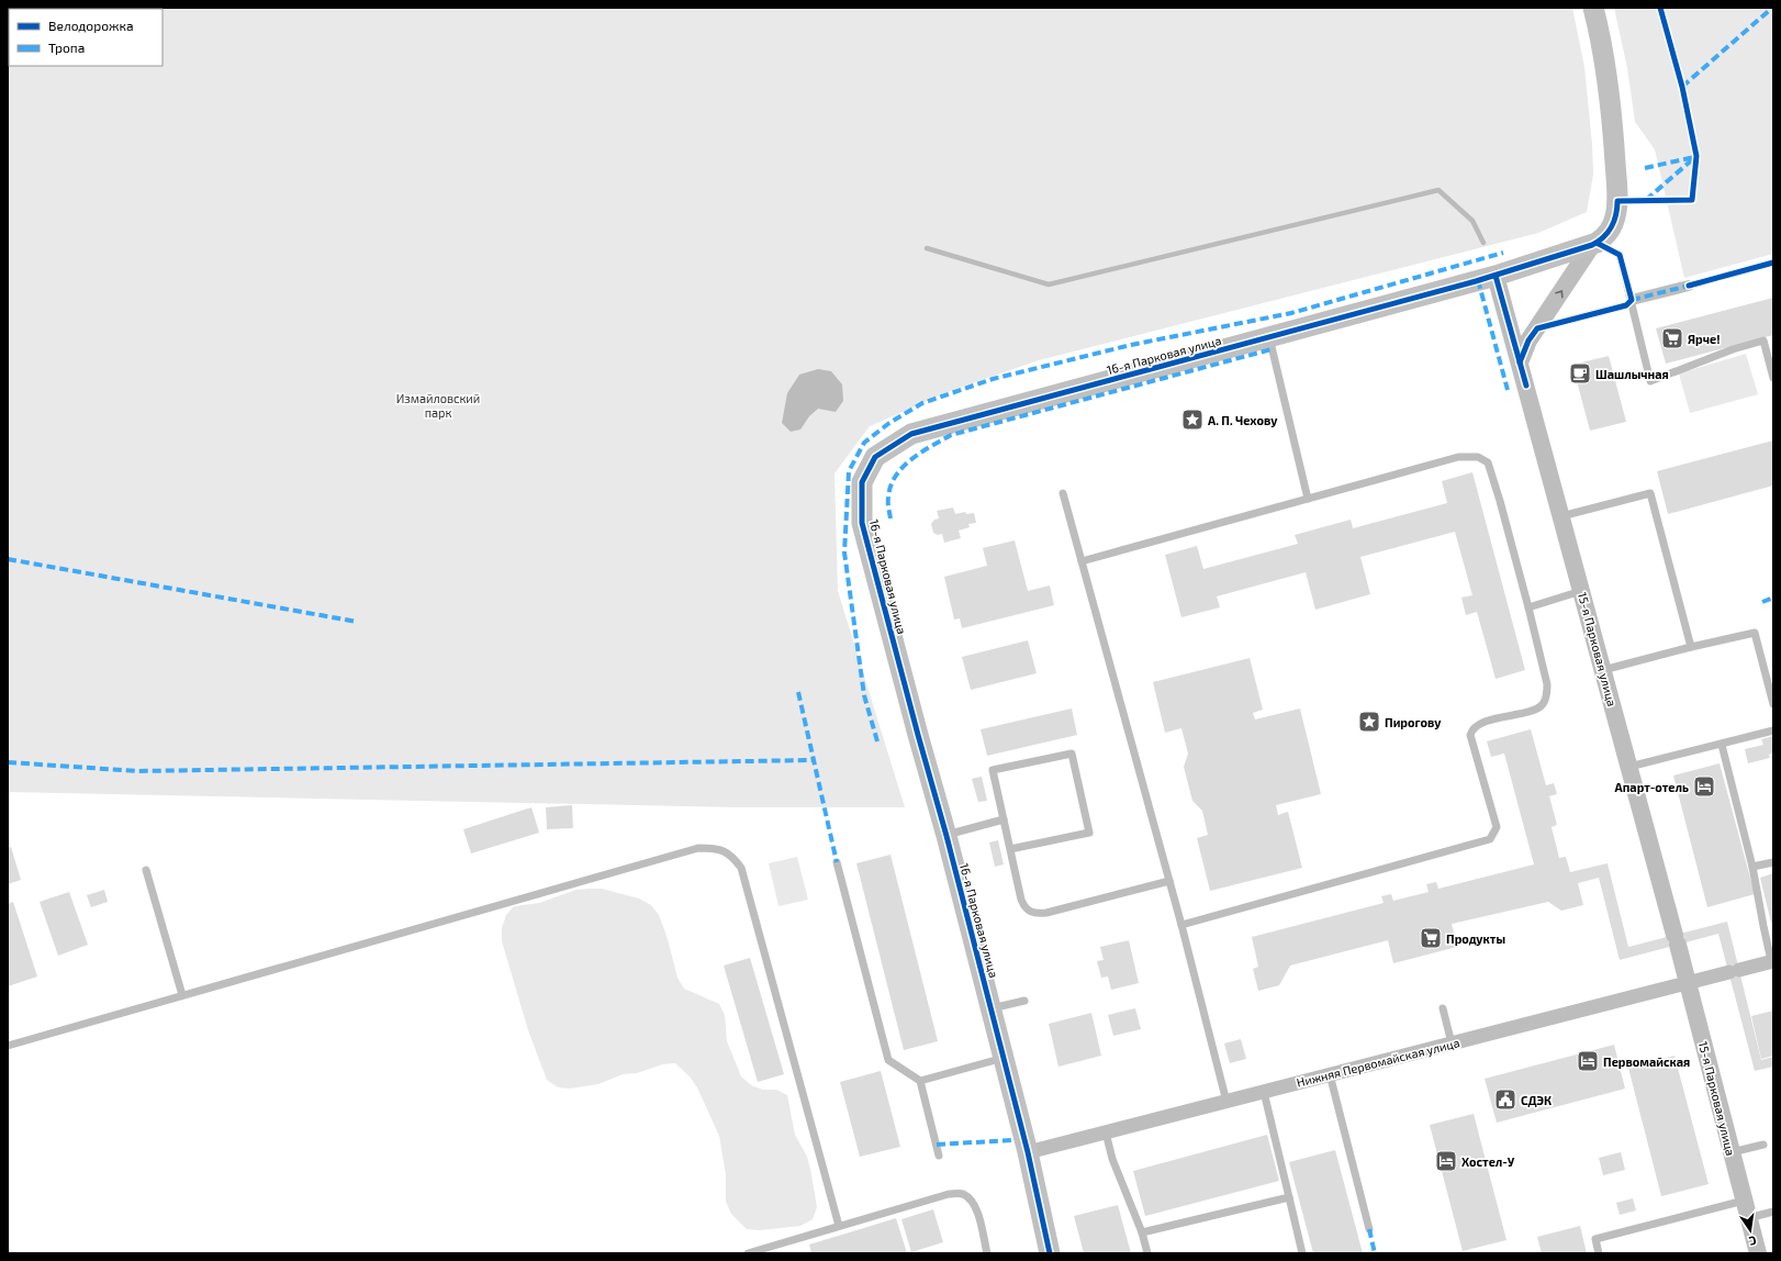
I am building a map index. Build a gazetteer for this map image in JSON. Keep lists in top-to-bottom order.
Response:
{
  "streets": {
    "main road": ["16-я Парковая улица"],
    "street": ["15-я Парковая улица", "Нижняя Первомайская улица"]
  },
  "crossings": [
    ["16-я Парковая улица", "15-я Парковая улица"],
    ["16-я Парковая улица", "Нижняя Первомайская улица"],
    ["15-я Парковая улица", "Нижняя Первомайская улица"]
  ],
  "parks": ["Измайловский парк"],
  "places": {
    "supermarket": ["Ярче!", "Продукты"],
    "cafe": ["Шашлычная"],
    "place": ["А. П. Чехову", "Пирогову"],
    "hotel": ["Апарт-отель", "Первомайская", "Хостел-У"],
    "public building": ["СДЭК"]
  },
  "legend": ["Велодорожка", "Тропа"],
  "north": "bottom"
}
